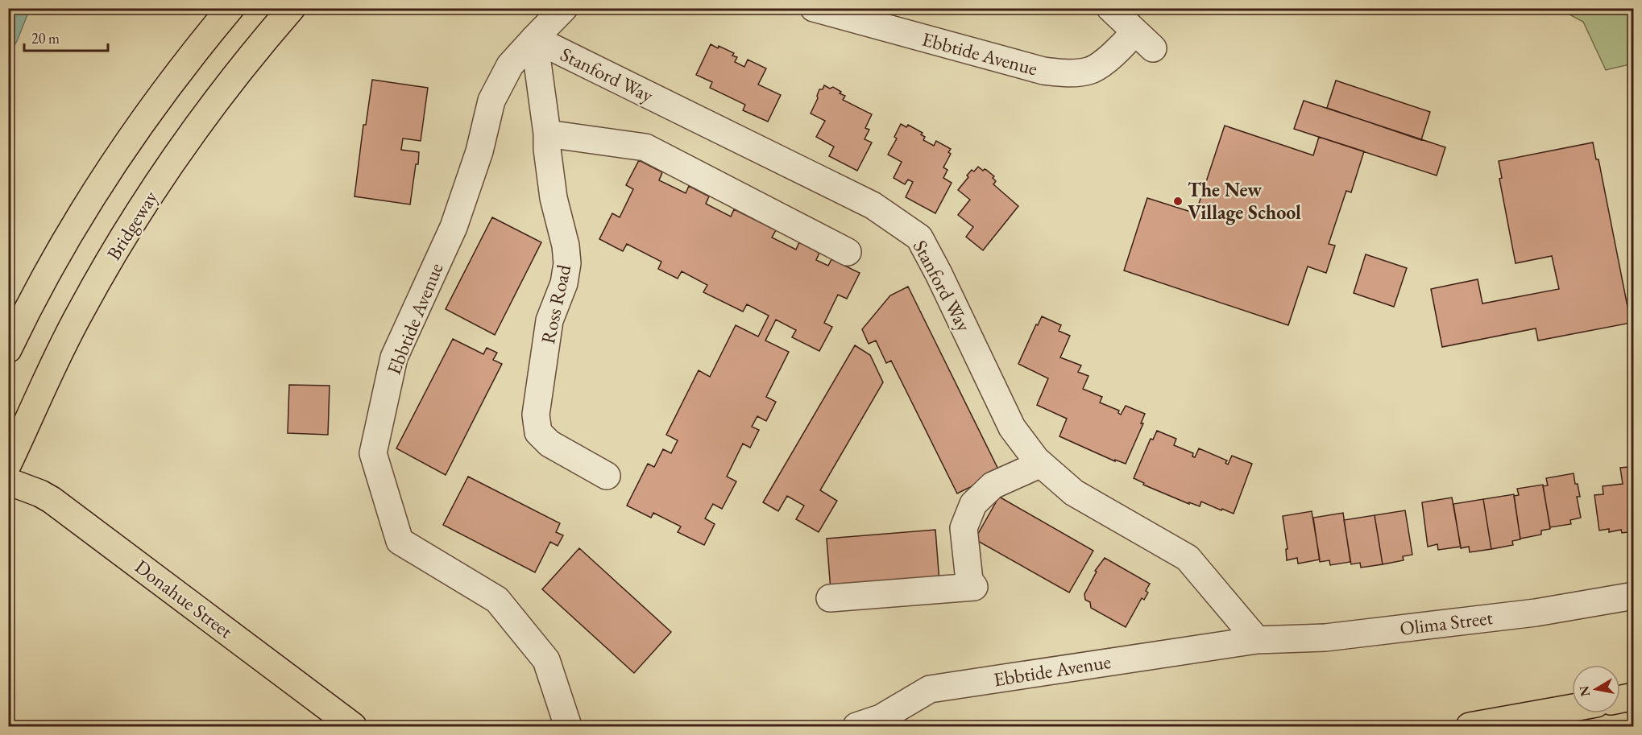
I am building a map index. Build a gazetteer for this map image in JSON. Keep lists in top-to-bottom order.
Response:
{
  "streets": {
    "main road": ["Bridgeway", "Donahue Street"],
    "street": [
      "Ebbtide Avenue",
      "Stanford Way",
      "Ross Road",
      "Olima Street"
    ]
  },
  "crossings": [
    ["Ebbtide Avenue", "Stanford Way"],
    ["Ebbtide Avenue", "Ross Road"],
    ["Ebbtide Avenue", "Olima Street"],
    ["Stanford Way", "Ross Road"],
    ["Stanford Way", "Olima Street"]
  ],
  "places": ["The New Village School"],
  "scale_bar": "20 m",
  "north": "left"
}
